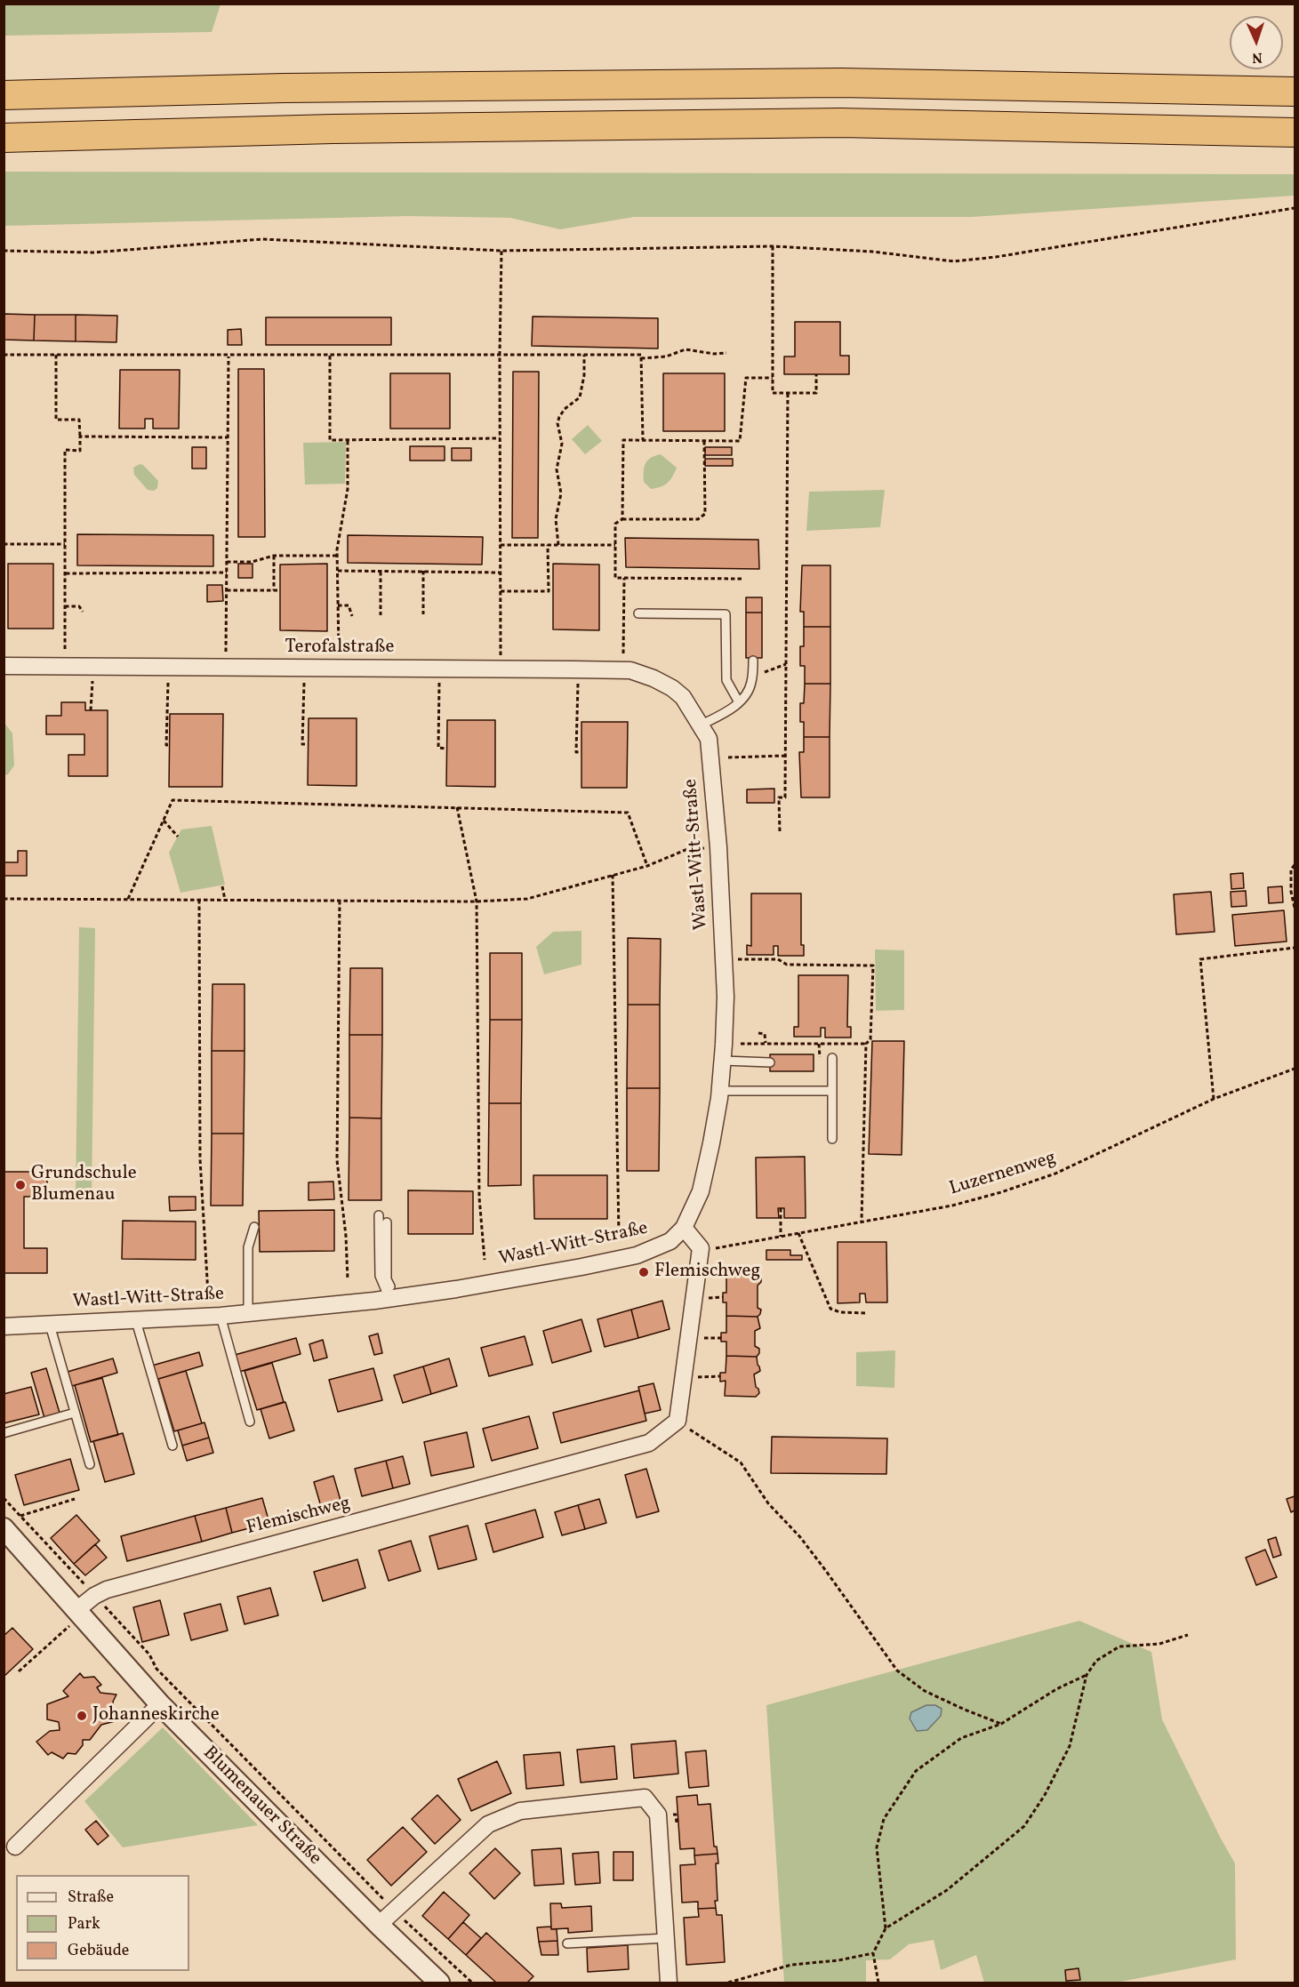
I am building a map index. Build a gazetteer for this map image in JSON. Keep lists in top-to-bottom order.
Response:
{
  "streets": {
    "street": [
      "Terofalstraße",
      "Wastl-Witt-Straße",
      "Flemischweg",
      "Blumenauer Straße"
    ],
    "path": ["Luzernenweg"]
  },
  "crossings": [
    ["Terofalstraße", "Wastl-Witt-Straße"],
    ["Flemischweg", "Blumenauer Straße"]
  ],
  "places": ["Grundschule Blumenau", "Flemischweg", "Johanneskirche"],
  "legend": ["Straße", "Park", "Gebäude"],
  "north": "bottom"
}
